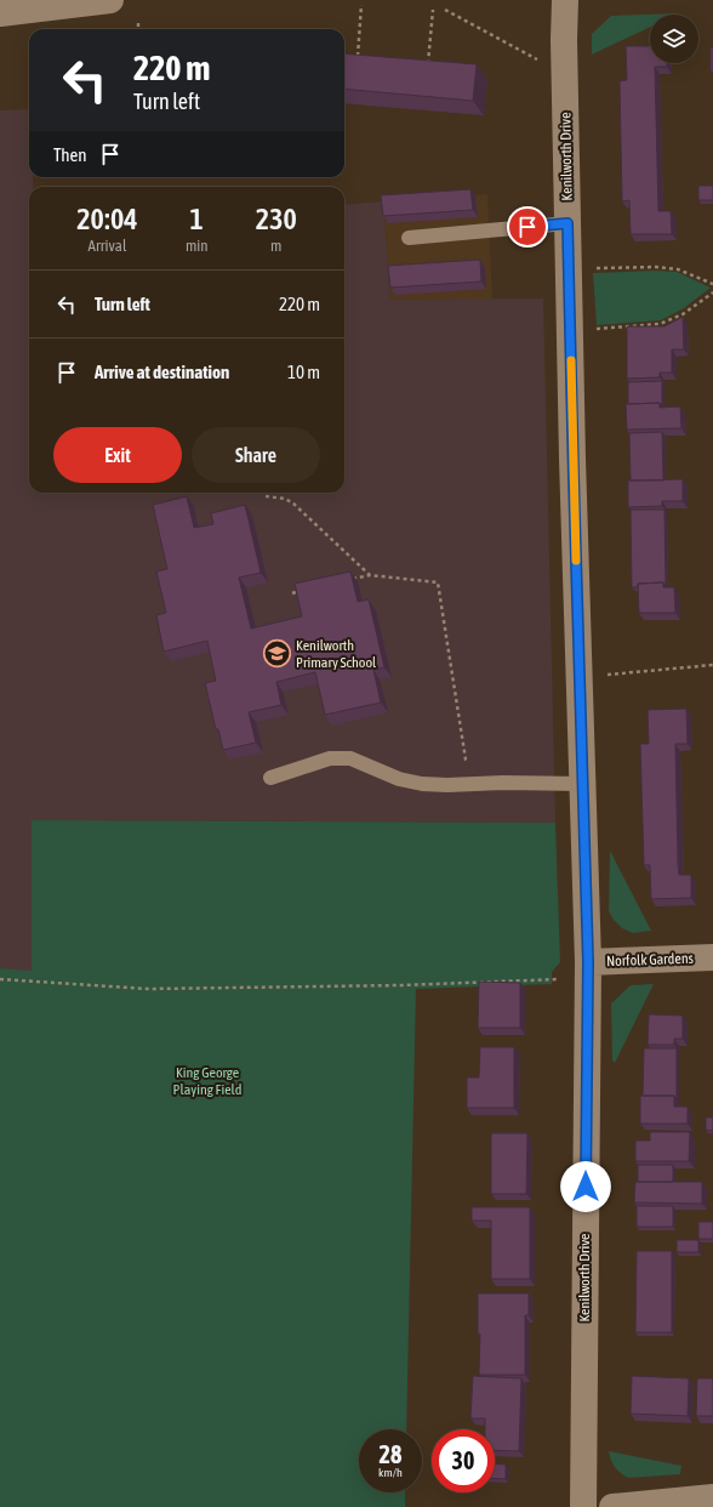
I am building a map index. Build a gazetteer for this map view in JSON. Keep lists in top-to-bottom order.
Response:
{
  "streets": {
    "street": ["Kenilworth Drive", "Norfolk Gardens"]
  },
  "crossings": [
    ["Kenilworth Drive", "Norfolk Gardens"]
  ],
  "parks": ["King George Playing Field"],
  "places": {
    "school or university": ["Kenilworth Primary School"]
  },
  "page": {
    "turn": ["220 m", "Turn left"],
    "then": "Then",
    "eta": [
      "20:04",
      "Arrival",
      "1",
      "min",
      "230",
      "m"
    ],
    "list": [
      {
        "name": "Turn left",
        "value": "220 m"
      },
      {
        "name": "Arrive at destination",
        "value": "10 m"
      }
    ],
    "buttons": ["Exit", "Share"],
    "speed": "28 km/h",
    "limit": "30"
  }
}
